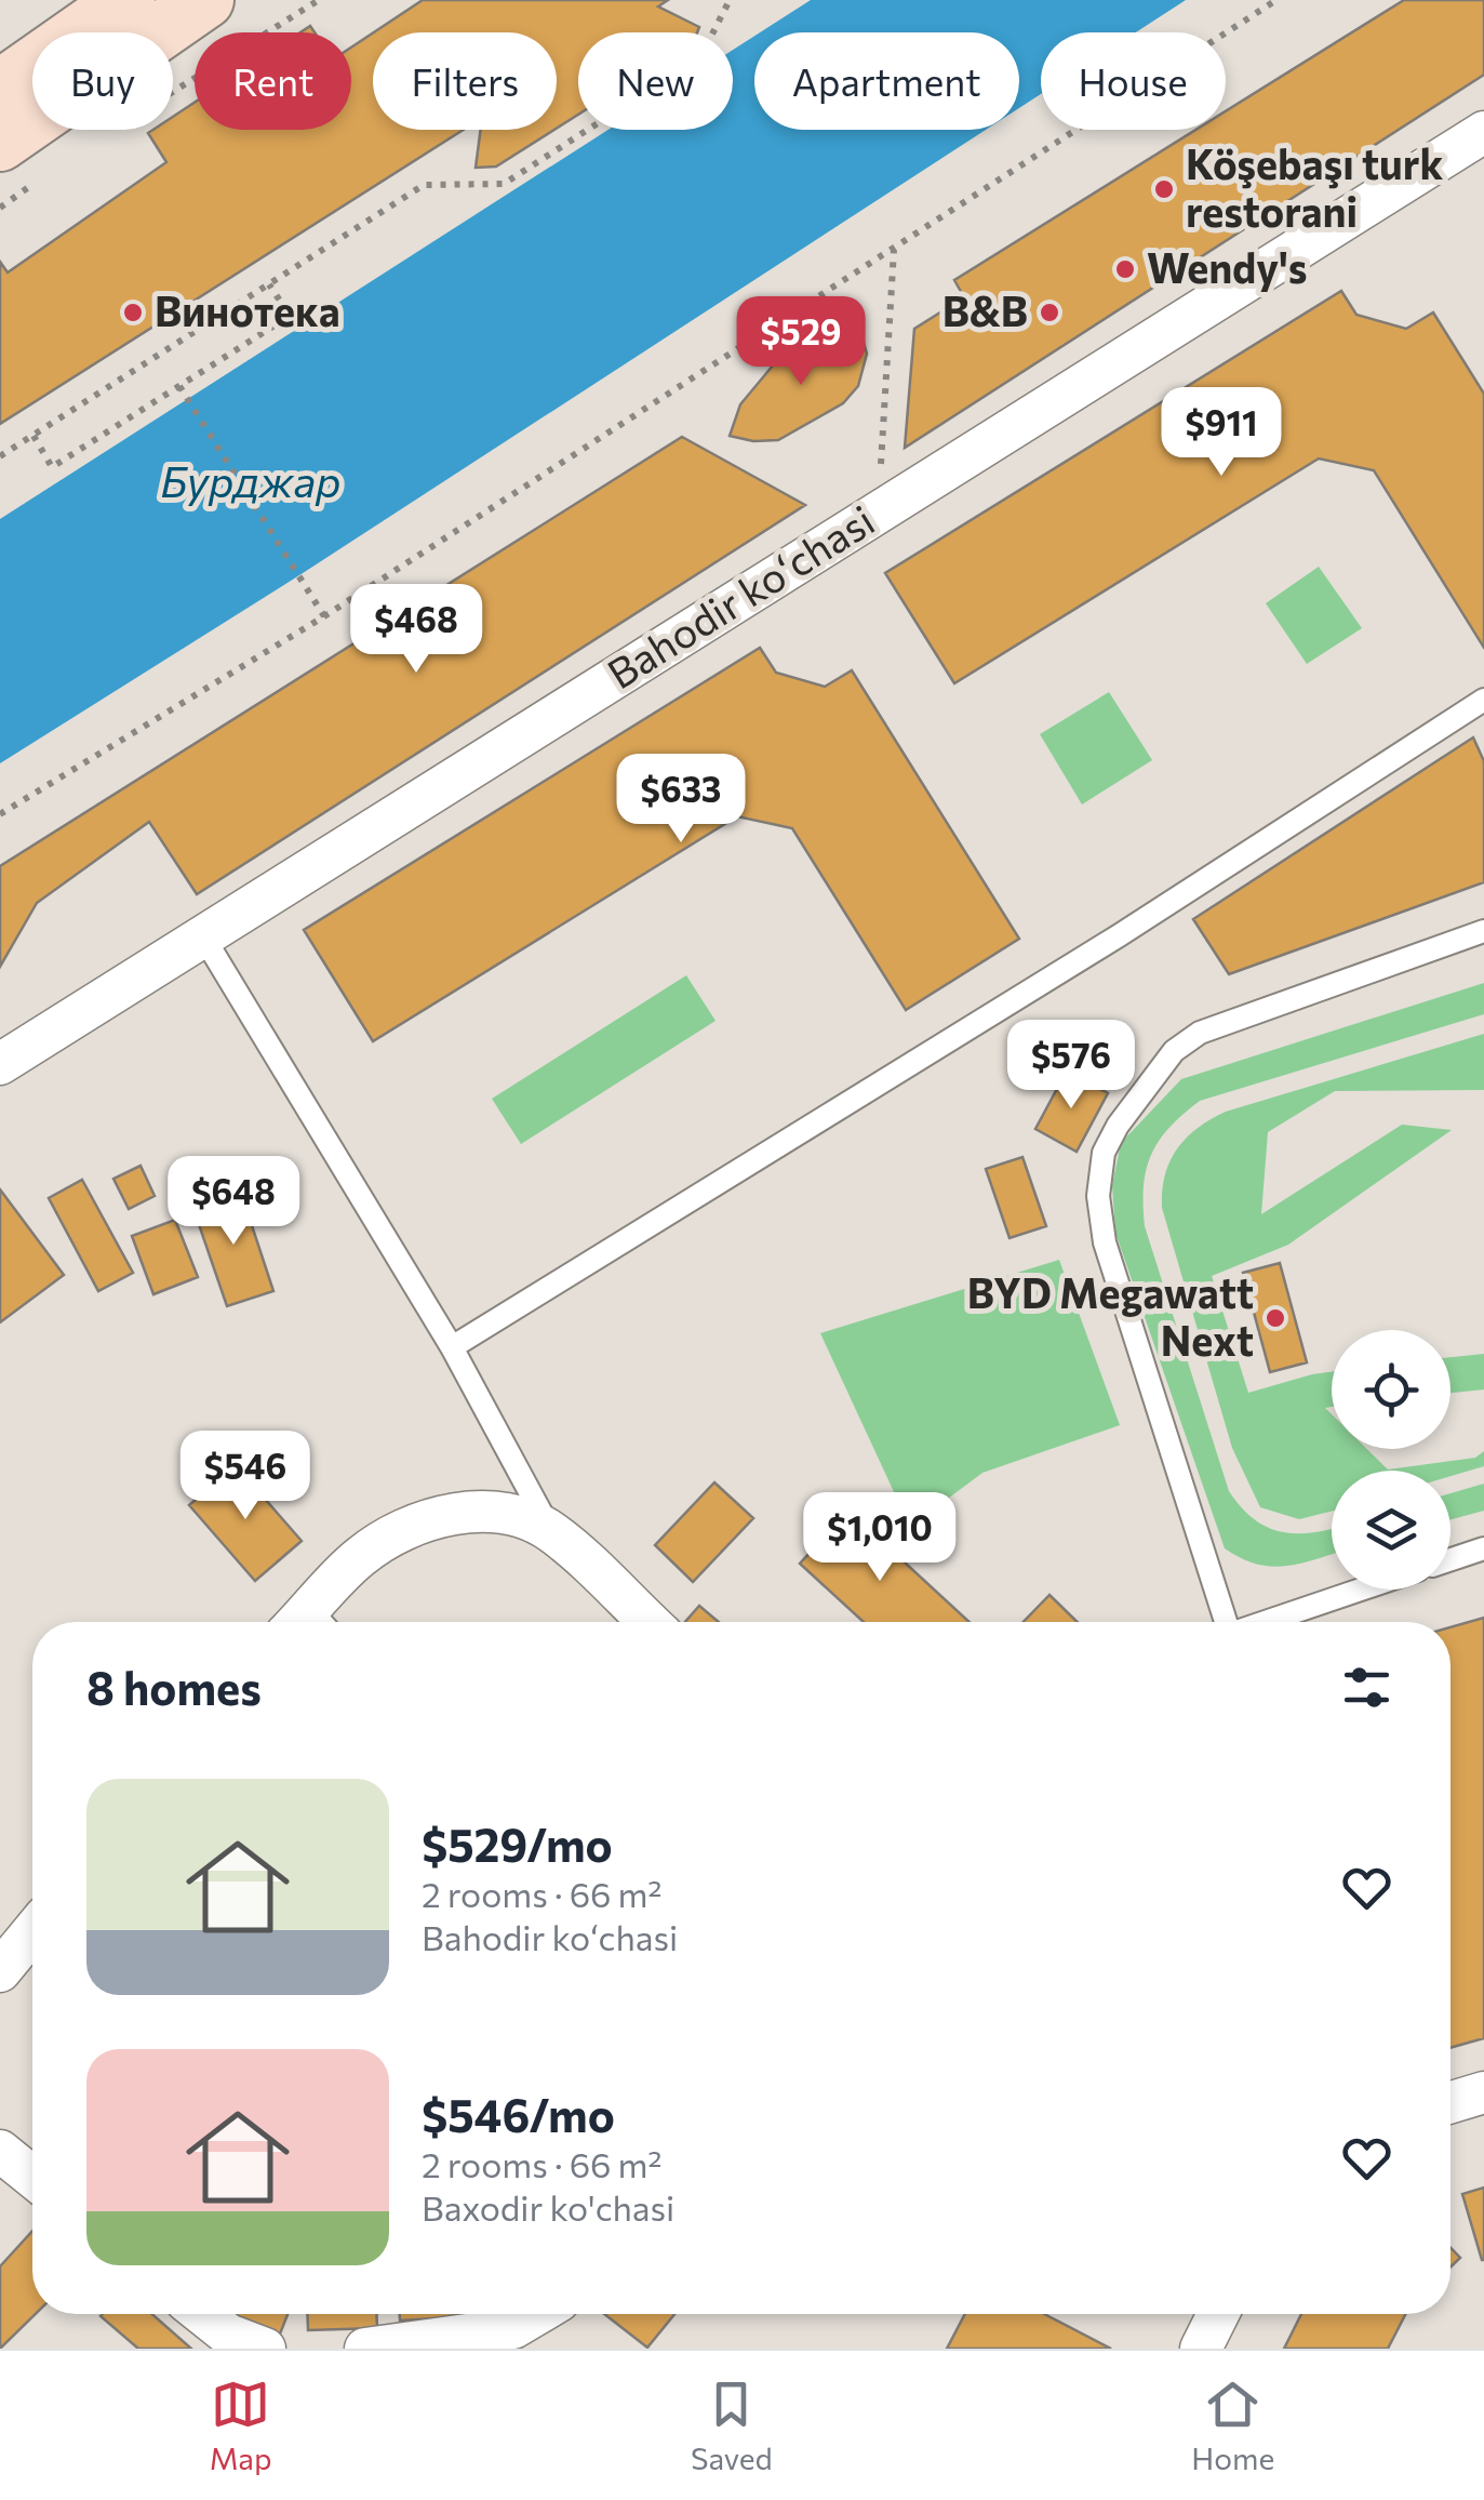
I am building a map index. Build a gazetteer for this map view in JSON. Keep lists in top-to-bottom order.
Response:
{
  "streets": {
    "street": ["Bahodir koʻchasi"]
  },
  "water": ["Бурджар"],
  "places": [
    "Köşebaşı turk restorani",
    "Wendy's",
    "Винотека",
    "B&B",
    "BYD Megawatt Next"
  ],
  "page": {
    "chip": [
      "Buy",
      "Rent",
      "Filters",
      "New",
      "Apartment",
      "House"
    ],
    "price": [
      "$529",
      "$911",
      "$468",
      "$633",
      "$576",
      "$648",
      "$546",
      "$1,010"
    ],
    "heading": "8 homes",
    "list": [
      {
        "name": "$529/mo",
        "note": "2 rooms · 66 m² · Bahodir koʻchasi"
      },
      {
        "name": "$546/mo",
        "note": "2 rooms · 66 m² · Baxodir ko'chasi"
      }
    ],
    "tabs": ["Map", "Saved", "Home"]
  }
}
